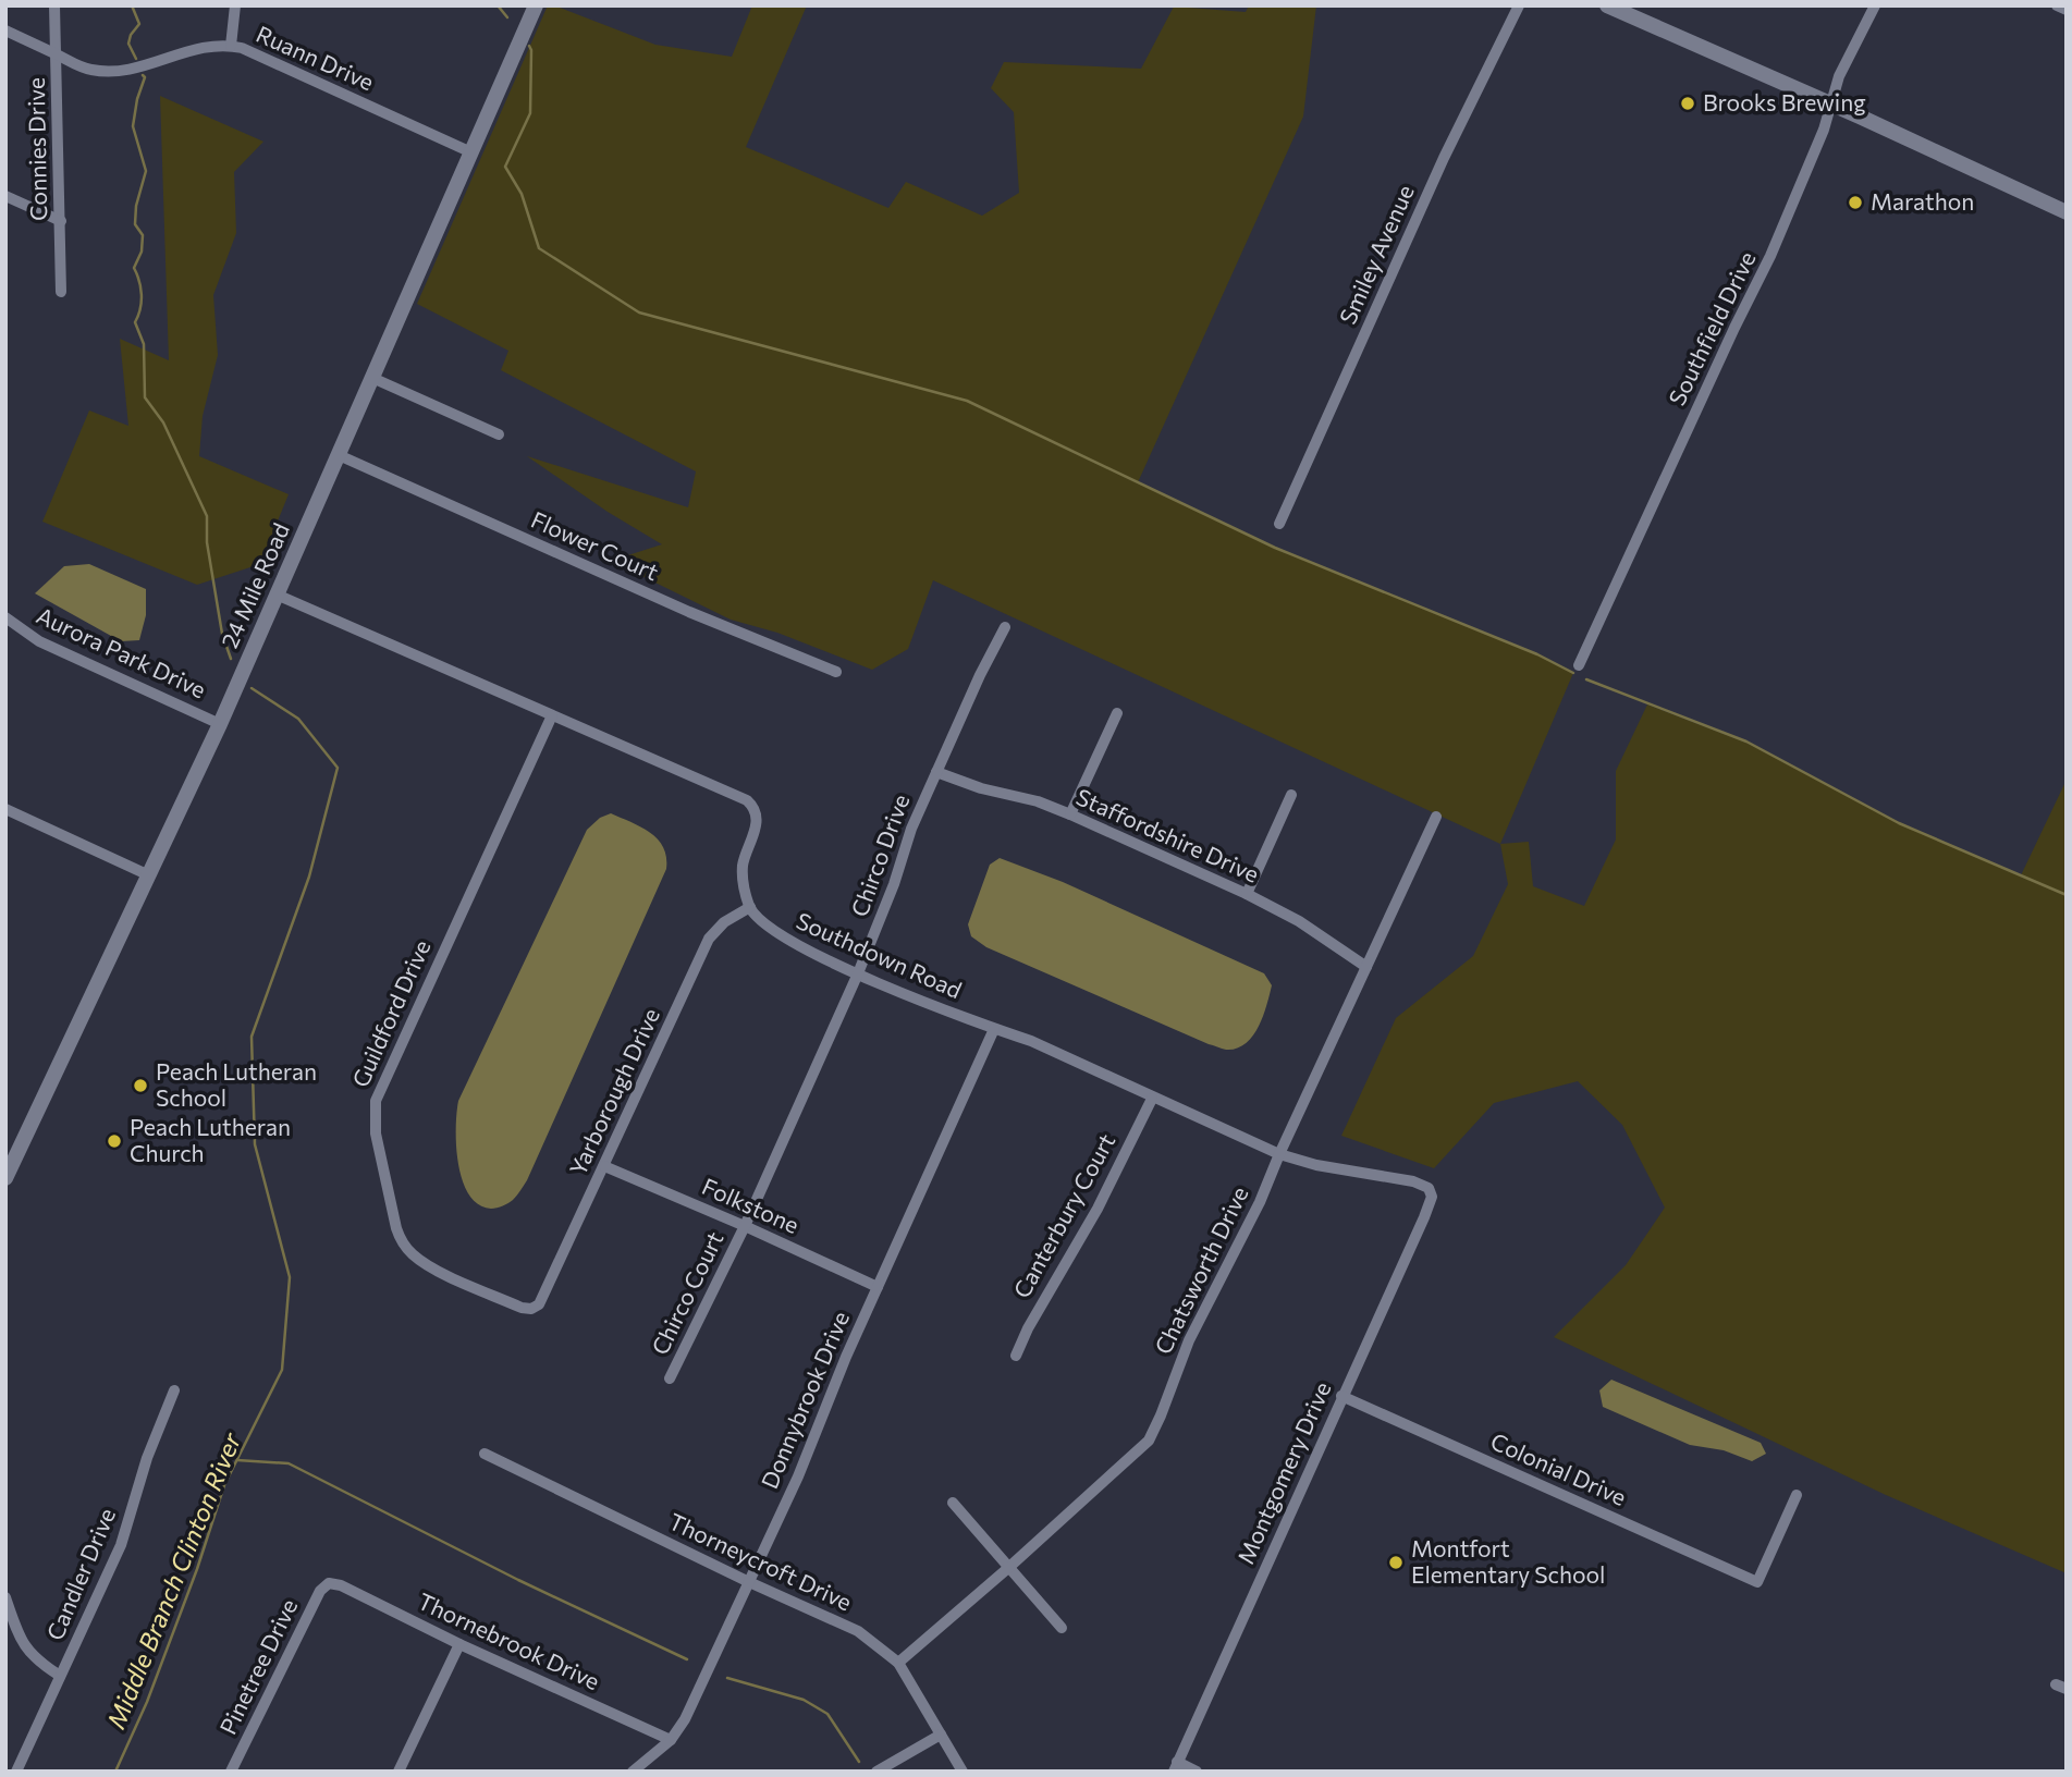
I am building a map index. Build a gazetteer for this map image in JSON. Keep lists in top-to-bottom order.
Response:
{
  "streets": {
    "street": [
      "Ruann Drive",
      "Connies Drive",
      "Smiley Avenue",
      "Southfield Drive",
      "Flower Court",
      "24 Mile Road",
      "Aurora Park Drive",
      "Staffordshire Drive",
      "Chirco Drive",
      "Southdown Road",
      "Guildford Drive",
      "Yarborough Drive",
      "Folkstone",
      "Canterbury Court",
      "Chatsworth Drive",
      "Chirco Court",
      "Donnybrook Drive",
      "Colonial Drive",
      "Montgomery Drive",
      "Thorneycroft Drive",
      "Candler Drive",
      "Thornebrook Drive",
      "Pinetree Drive"
    ]
  },
  "crossings": [
    ["Ruann Drive", "Connies Drive"],
    ["Ruann Drive", "24 Mile Road"],
    ["Flower Court", "24 Mile Road"],
    ["24 Mile Road", "Aurora Park Drive"],
    ["Staffordshire Drive", "Chirco Drive"],
    ["Staffordshire Drive", "Chatsworth Drive"],
    ["Chirco Drive", "Southdown Road"],
    ["Chirco Drive", "Folkstone"],
    ["Chirco Drive", "Chirco Court"],
    ["Southdown Road", "Yarborough Drive"],
    ["Southdown Road", "Canterbury Court"],
    ["Southdown Road", "Chatsworth Drive"],
    ["Southdown Road", "Donnybrook Drive"],
    ["Southdown Road", "Montgomery Drive"],
    ["Guildford Drive", "Yarborough Drive"],
    ["Yarborough Drive", "Folkstone"],
    ["Folkstone", "Chirco Court"],
    ["Folkstone", "Donnybrook Drive"],
    ["Chatsworth Drive", "Thorneycroft Drive"],
    ["Donnybrook Drive", "Thorneycroft Drive"],
    ["Donnybrook Drive", "Thornebrook Drive"],
    ["Colonial Drive", "Montgomery Drive"],
    ["Thornebrook Drive", "Pinetree Drive"]
  ],
  "water": ["Middle Branch Clinton River"],
  "places": [
    "Brooks Brewing",
    "Marathon",
    "Peach Lutheran School",
    "Peach Lutheran Church",
    "Montfort Elementary School"
  ]
}
